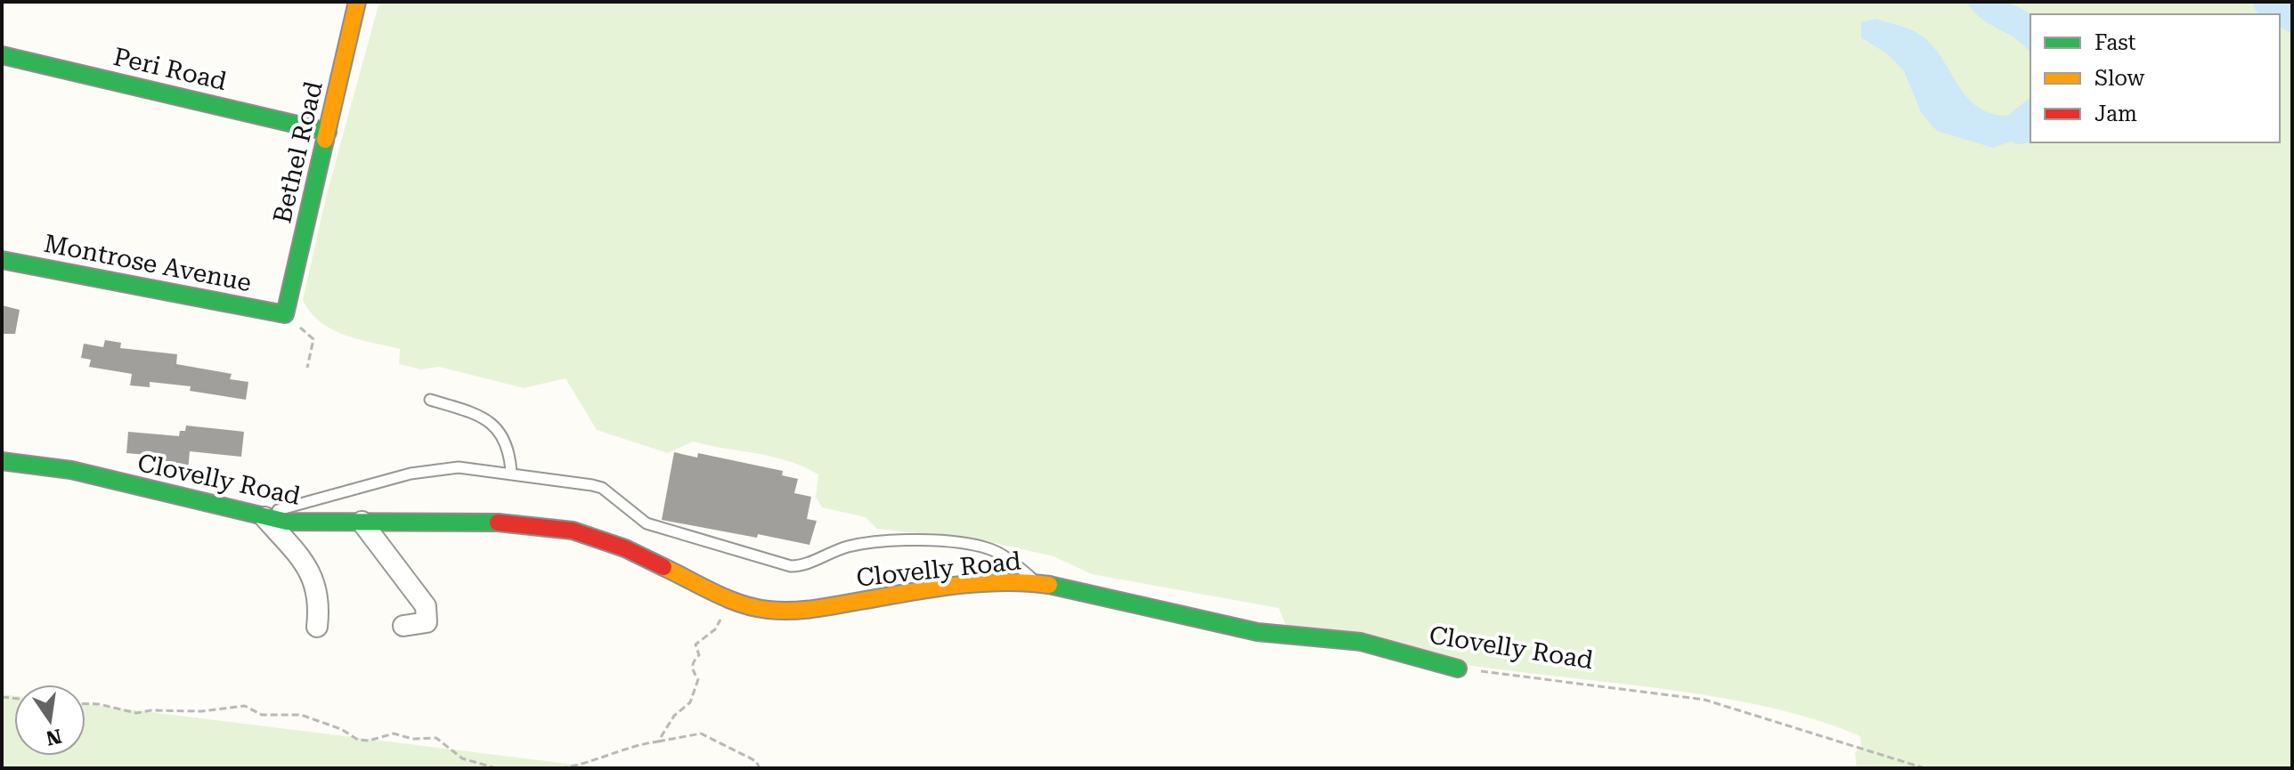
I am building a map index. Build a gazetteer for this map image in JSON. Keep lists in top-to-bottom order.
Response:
{
  "streets": {
    "street": [
      "Peri Road",
      "Bethel Road",
      "Montrose Avenue",
      "Clovelly Road"
    ]
  },
  "crossings": [
    ["Peri Road", "Bethel Road"],
    ["Bethel Road", "Montrose Avenue"]
  ],
  "legend": ["Fast", "Slow", "Jam"],
  "north": "bottom"
}
